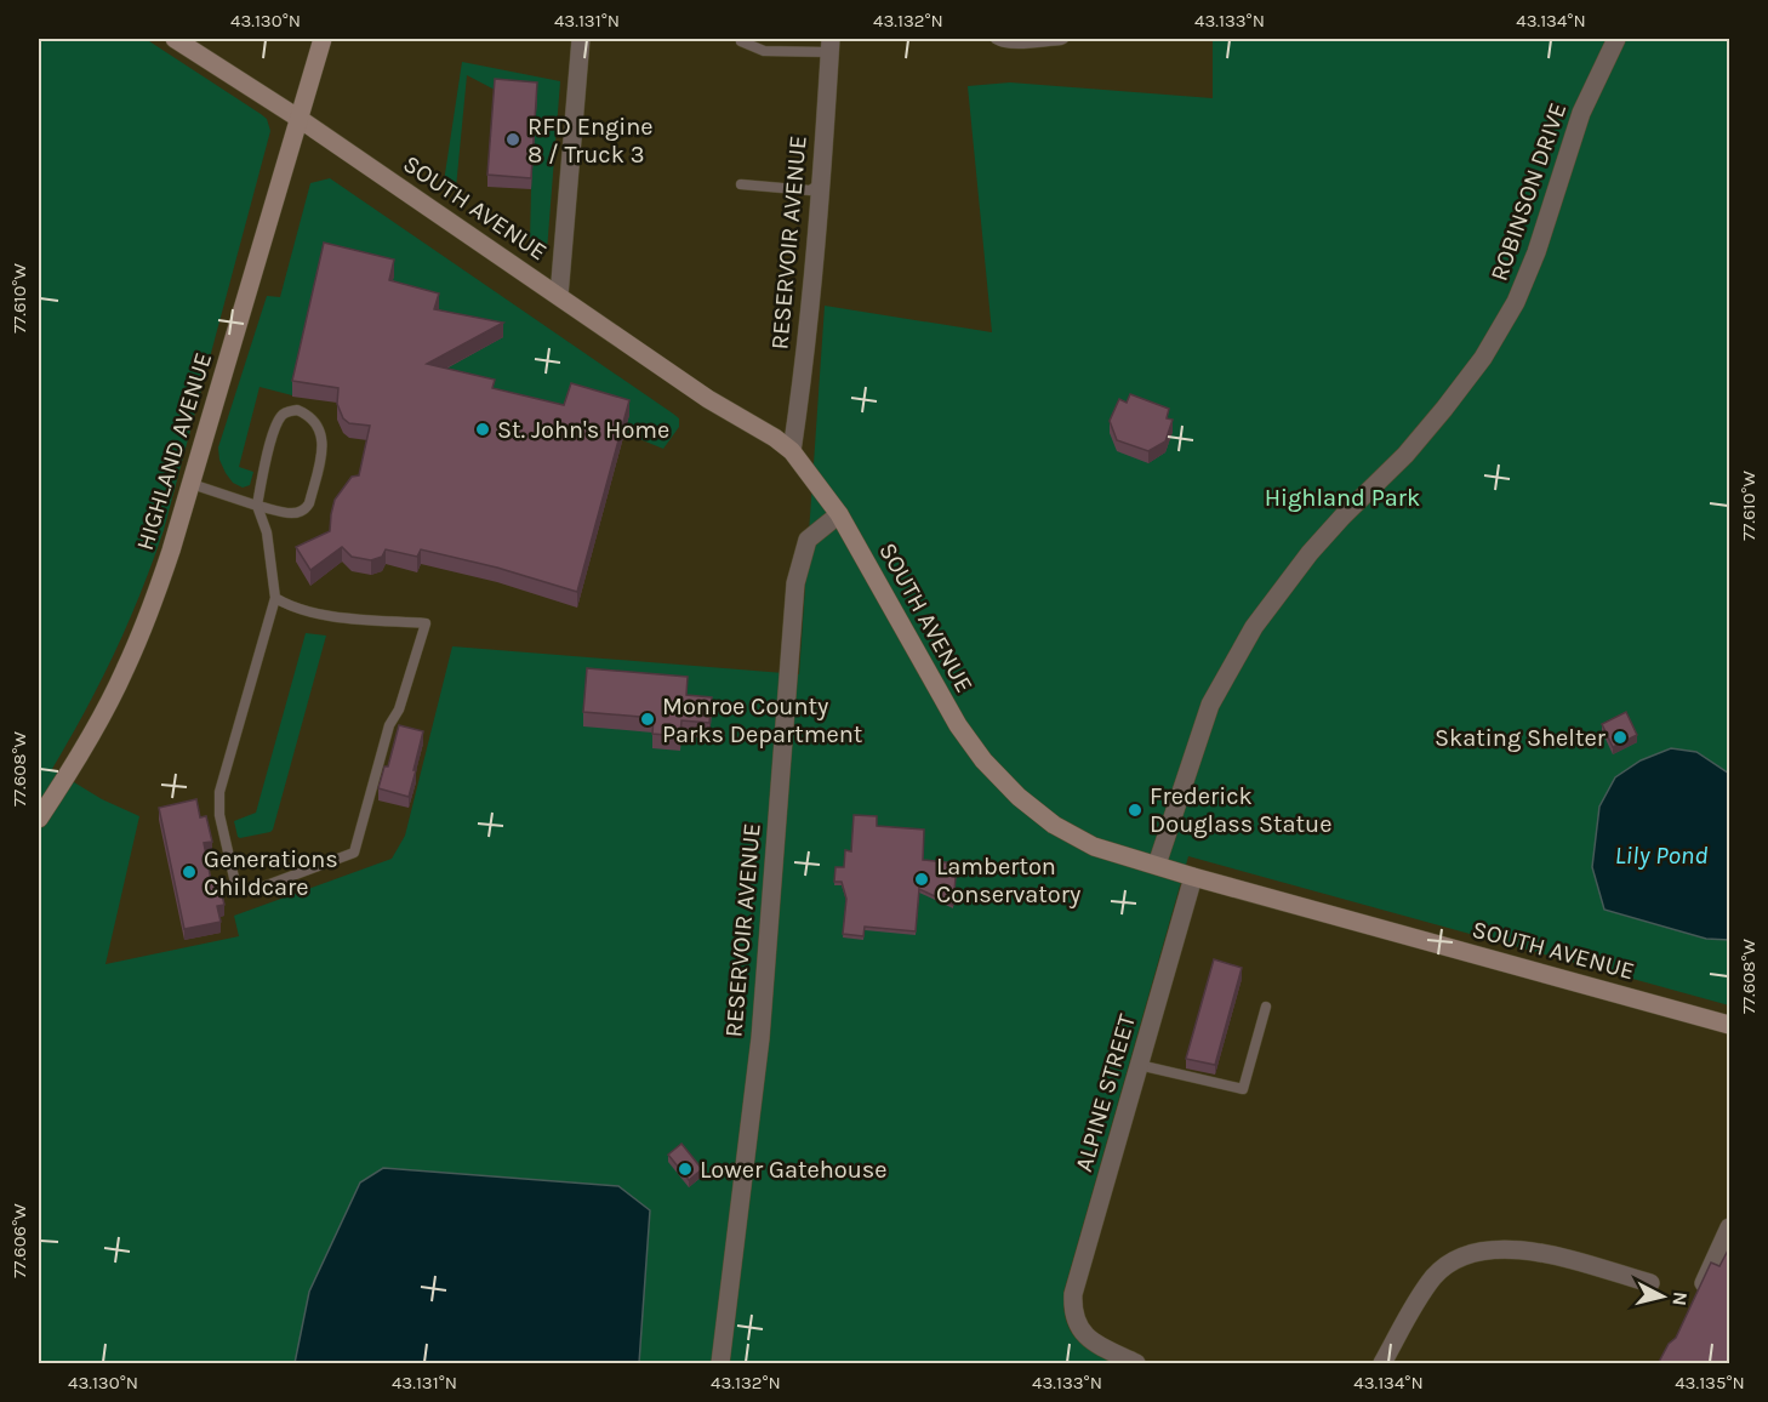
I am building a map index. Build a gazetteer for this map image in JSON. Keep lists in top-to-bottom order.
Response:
{
  "streets": {
    "main road": ["SOUTH AVENUE", "HIGHLAND AVENUE"],
    "street": ["ROBINSON DRIVE", "RESERVOIR AVENUE", "ALPINE STREET"]
  },
  "crossings": [
    ["ROBINSON DRIVE", "SOUTH AVENUE"],
    ["SOUTH AVENUE", "RESERVOIR AVENUE"],
    ["SOUTH AVENUE", "HIGHLAND AVENUE"],
    ["SOUTH AVENUE", "ALPINE STREET"]
  ],
  "water": ["Lily Pond"],
  "parks": ["Highland Park"],
  "places": [
    "RFD Engine 8 / Truck 3",
    "St. John's Home",
    "Monroe County Parks Department",
    "Skating Shelter",
    "Frederick Douglass Statue",
    "Generations Childcare",
    "Lamberton Conservatory",
    "Lower Gatehouse"
  ],
  "north": "right",
  "coordinates": [
    "43.130°N",
    "43.131°N",
    "43.132°N",
    "43.133°N",
    "43.134°N",
    "77.610°W",
    "77.608°W",
    "77.606°W",
    "43.135°N"
  ]
}
